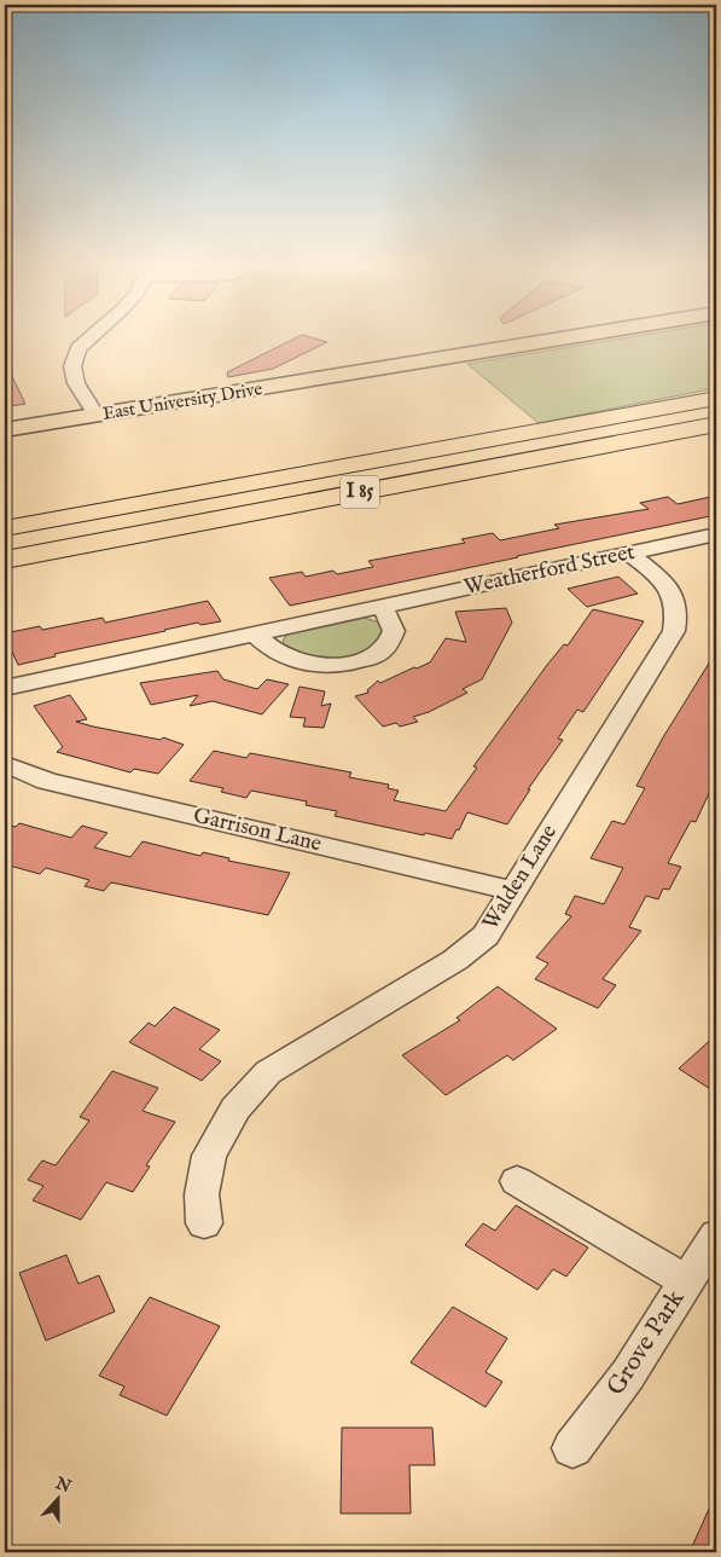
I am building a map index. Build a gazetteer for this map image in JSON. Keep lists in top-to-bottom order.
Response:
{
  "streets": {
    "highway": ["I 85"],
    "main road": ["East University Drive"],
    "street": [
      "Weatherford Street",
      "Garrison Lane",
      "Walden Lane",
      "Grove Park"
    ]
  },
  "crossings": [
    ["Weatherford Street", "Walden Lane"],
    ["Garrison Lane", "Walden Lane"]
  ],
  "north": "top"
}
